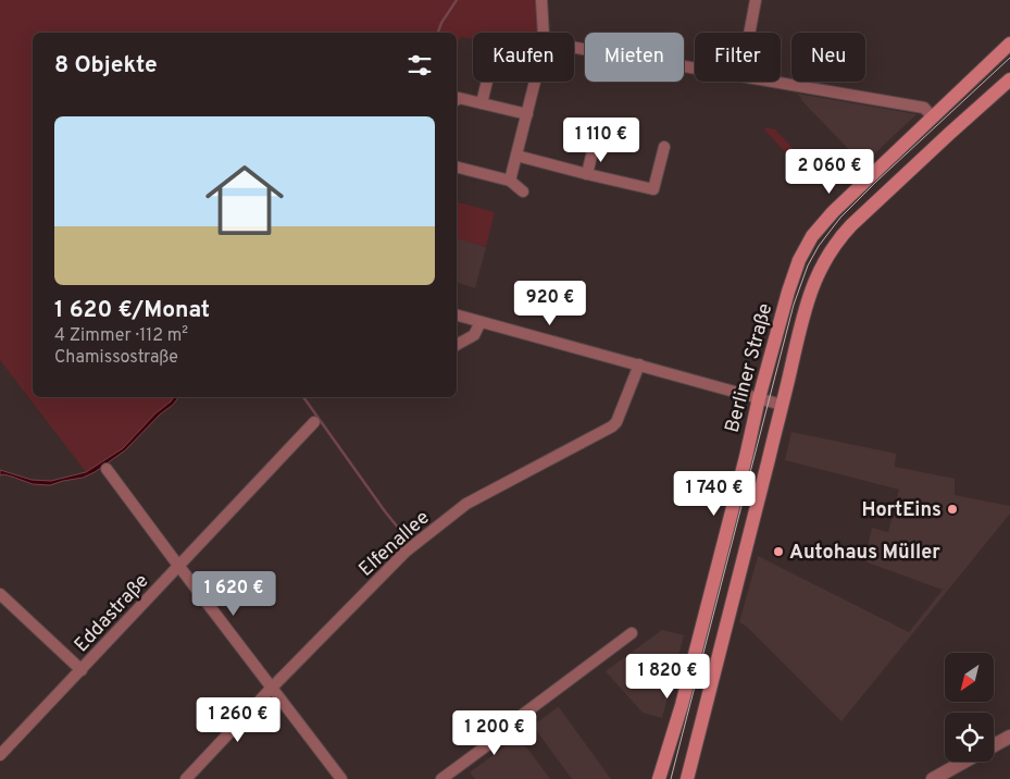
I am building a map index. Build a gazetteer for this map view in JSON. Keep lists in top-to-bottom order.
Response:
{
  "streets": {
    "main road": ["Berliner Straße"],
    "street": ["Elfenallee", "Eddastraße"]
  },
  "places": ["HortEins", "Autohaus Müller"],
  "north": "bottom left",
  "page": {
    "chip": [
      "Kaufen",
      "Mieten",
      "Filter",
      "Neu"
    ],
    "heading": "8 Objekte",
    "list": [
      {
        "name": "1 620 €/Monat",
        "note": "4 Zimmer · 112 m² · Chamissostraße"
      }
    ],
    "price": [
      "1 110 €",
      "2 060 €",
      "920 €",
      "1 740 €",
      "1 620 €",
      "1 820 €",
      "1 260 €",
      "1 200 €"
    ]
  }
}
